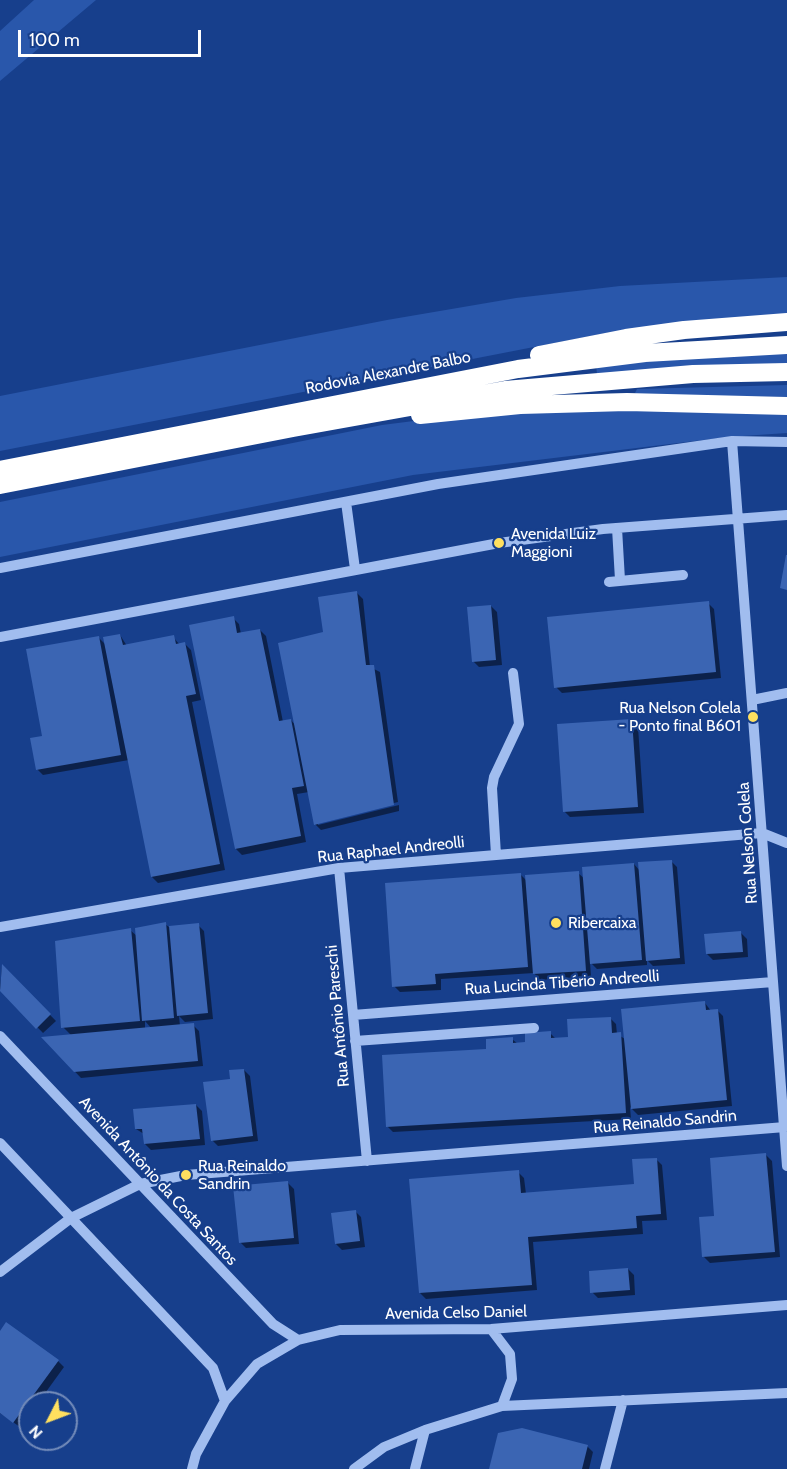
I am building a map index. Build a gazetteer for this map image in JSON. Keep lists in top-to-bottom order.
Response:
{
  "streets": {
    "highway": ["Rodovia Alexandre Balbo"],
    "street": [
      "Rua Nelson Colela",
      "Rua Raphael Andreolli",
      "Rua Lucinda Tibério Andreolli",
      "Rua Antônio Pareschi",
      "Rua Reinaldo Sandrin",
      "Avenida Antônio da Costa Santos",
      "Avenida Celso Daniel"
    ]
  },
  "crossings": [
    ["Rua Nelson Colela", "Rua Raphael Andreolli"],
    ["Rua Nelson Colela", "Rua Lucinda Tibério Andreolli"],
    ["Rua Nelson Colela", "Rua Reinaldo Sandrin"],
    ["Rua Raphael Andreolli", "Rua Antônio Pareschi"],
    ["Rua Lucinda Tibério Andreolli", "Rua Antônio Pareschi"],
    ["Rua Antônio Pareschi", "Rua Reinaldo Sandrin"],
    ["Rua Reinaldo Sandrin", "Avenida Antônio da Costa Santos"],
    ["Avenida Antônio da Costa Santos", "Avenida Celso Daniel"]
  ],
  "places": [
    "Avenida Luiz Maggioni",
    "Rua Nelson Colela - Ponto final B601",
    "Ribercaixa",
    "Rua Reinaldo Sandrin"
  ],
  "scale_bar": "100 m",
  "north": "bottom left"
}
